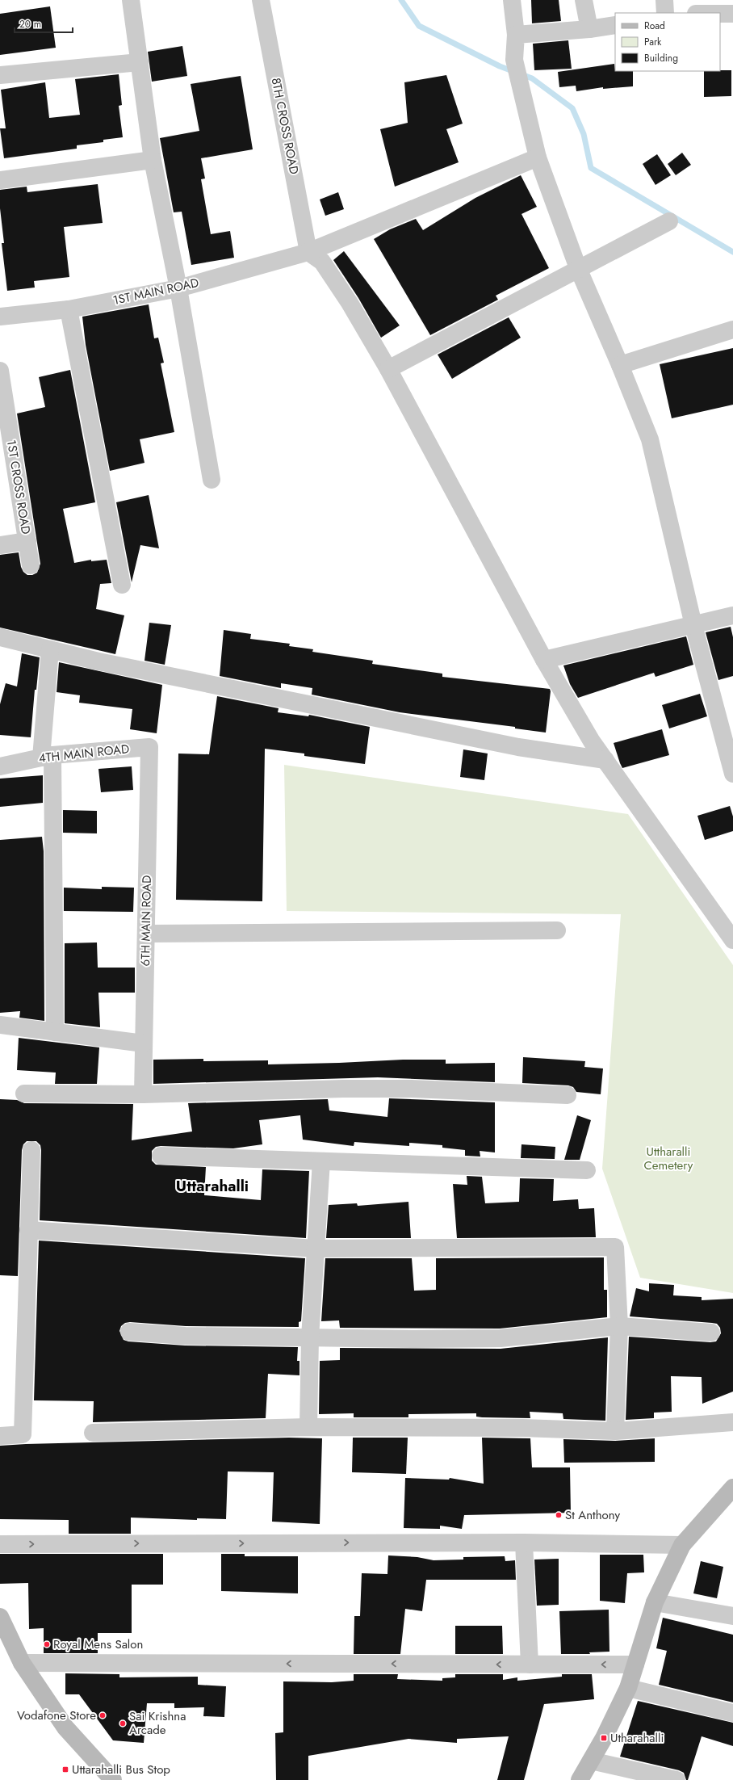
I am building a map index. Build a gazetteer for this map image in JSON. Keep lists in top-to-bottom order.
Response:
{
  "streets": {
    "street": [
      "8TH CROSS ROAD",
      "1ST MAIN ROAD",
      "1ST CROSS ROAD",
      "4TH MAIN ROAD",
      "6TH MAIN ROAD"
    ]
  },
  "crossings": [
    ["8TH CROSS ROAD", "1ST MAIN ROAD"],
    ["4TH MAIN ROAD", "6TH MAIN ROAD"]
  ],
  "districts": ["Uttarahalli"],
  "parks": ["Uttharalli Cemetery"],
  "places": {
    "other": [
      "St Anthony",
      "Royal Mens Salon",
      "Vodafone Store",
      "Sai Krishna Arcade"
    ],
    "transit": ["Utharahalli", "Uttarahalli Bus Stop"]
  },
  "legend": ["Road", "Park", "Building"],
  "scale_bar": "20 m"
}
